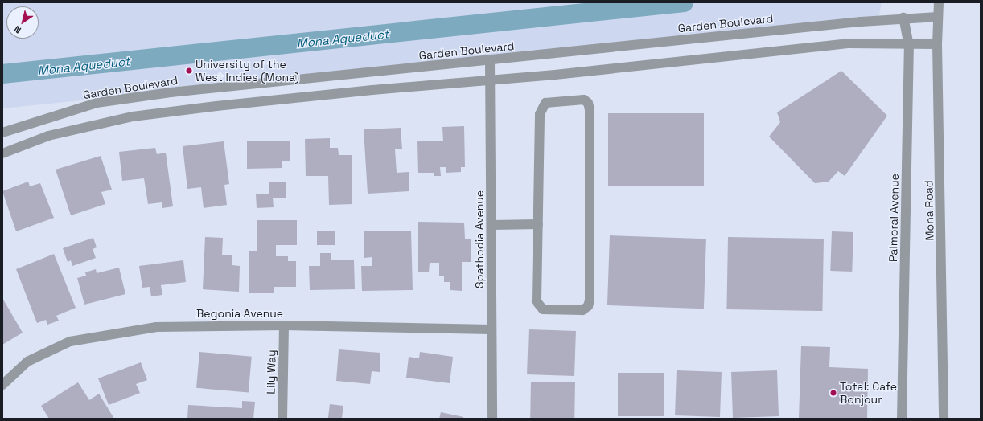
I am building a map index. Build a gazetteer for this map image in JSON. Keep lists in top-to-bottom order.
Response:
{
  "streets": {
    "street": [
      "Garden Boulevard",
      "Mona Road",
      "Palmoral Avenue",
      "Spathodia Avenue",
      "Begonia Avenue",
      "Lily Way"
    ]
  },
  "crossings": [
    ["Garden Boulevard", "Mona Road"],
    ["Garden Boulevard", "Palmoral Avenue"],
    ["Garden Boulevard", "Spathodia Avenue"],
    ["Spathodia Avenue", "Begonia Avenue"],
    ["Begonia Avenue", "Lily Way"]
  ],
  "water": ["Mona Aqueduct"],
  "places": ["University of the West Indies (Mona)", "Total: Cafe Bonjour"],
  "north": "bottom left"
}
